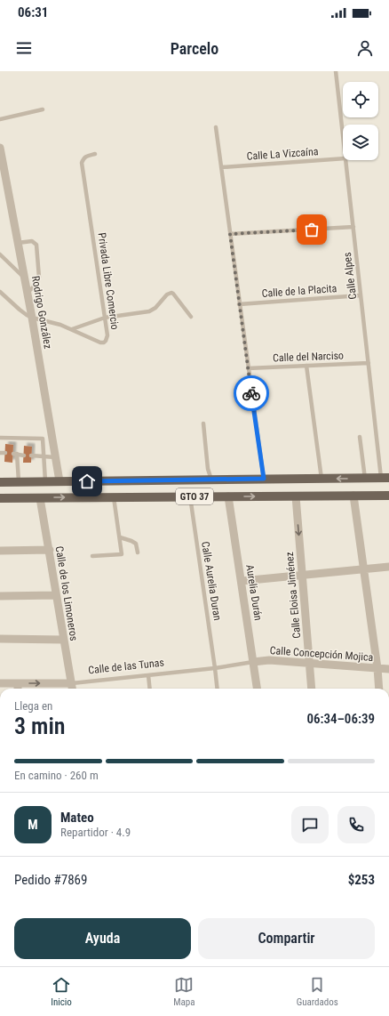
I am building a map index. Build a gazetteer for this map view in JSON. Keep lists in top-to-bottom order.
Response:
{
  "streets": {
    "main road": ["GTO 37"],
    "street": [
      "Rodrigo González",
      "Aurelia Durán",
      "Calle de los Limoneros",
      "Calle Eloisa Jiménez",
      "Calle Concepción Mojica",
      "Calle de las Tunas"
    ],
    "lane": [
      "Calle La Vizcaína",
      "Calle Alpes",
      "Privada Libre Comercio",
      "Calle de la Placita",
      "Calle del Narciso",
      "Calle Aurelia Duran"
    ]
  },
  "crossings": [
    ["Calle Alpes", "Calle de la Placita"],
    ["Calle Alpes", "Calle del Narciso"],
    ["Calle Alpes", "GTO 37"],
    ["Privada Libre Comercio", "Rodrigo González"],
    ["Rodrigo González", "GTO 37"],
    ["GTO 37", "Calle Aurelia Duran"],
    ["GTO 37", "Aurelia Durán"],
    ["GTO 37", "Calle de los Limoneros"],
    ["GTO 37", "Calle Eloisa Jiménez"],
    ["Calle Aurelia Duran", "Calle de las Tunas"],
    ["Aurelia Durán", "Calle Concepción Mojica"],
    ["Aurelia Durán", "Calle de las Tunas"],
    ["Calle de los Limoneros", "Calle de las Tunas"],
    ["Calle Eloisa Jiménez", "Calle Concepción Mojica"],
    ["Calle Concepción Mojica", "Calle de las Tunas"]
  ],
  "page": {
    "status": "06:31",
    "header": "Parcelo",
    "heading": ["3 min", "Llega en", "06:34–06:39"],
    "panel": [
      "Mateo",
      "Repartidor · 4.9",
      "Pedido #7869",
      "$253"
    ],
    "bar": "En camino · 260 m",
    "round": "M",
    "buttons": ["Ayuda", "Compartir"],
    "tabs": ["Inicio", "Mapa", "Guardados"]
  }
}
